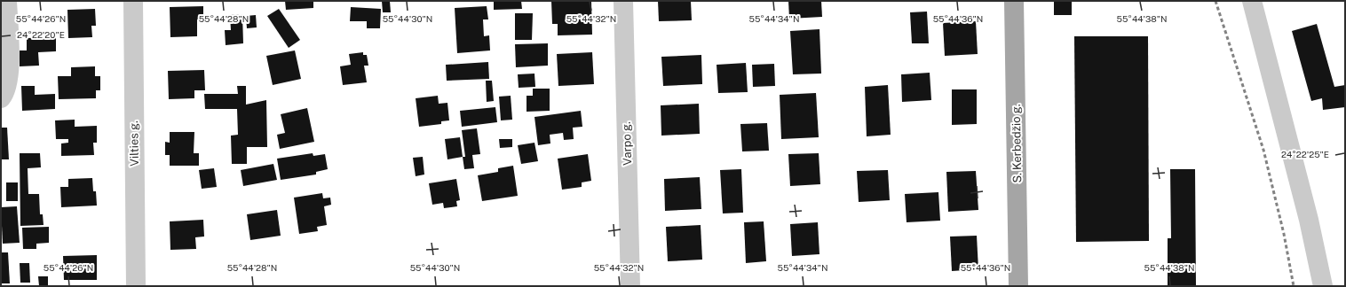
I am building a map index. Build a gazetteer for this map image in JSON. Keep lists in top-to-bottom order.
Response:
{
  "streets": {
    "main road": ["S. Kerbedžio g."],
    "street": ["Vilties g.", "Varpo g."]
  },
  "coordinates": [
    "55°44'26\"N",
    "55°44'28\"N",
    "55°44'30\"N",
    "55°44'32\"N",
    "55°44'34\"N",
    "55°44'36\"N",
    "55°44'38\"N",
    "24°22'20\"E",
    "24°22'25\"E"
  ]
}
